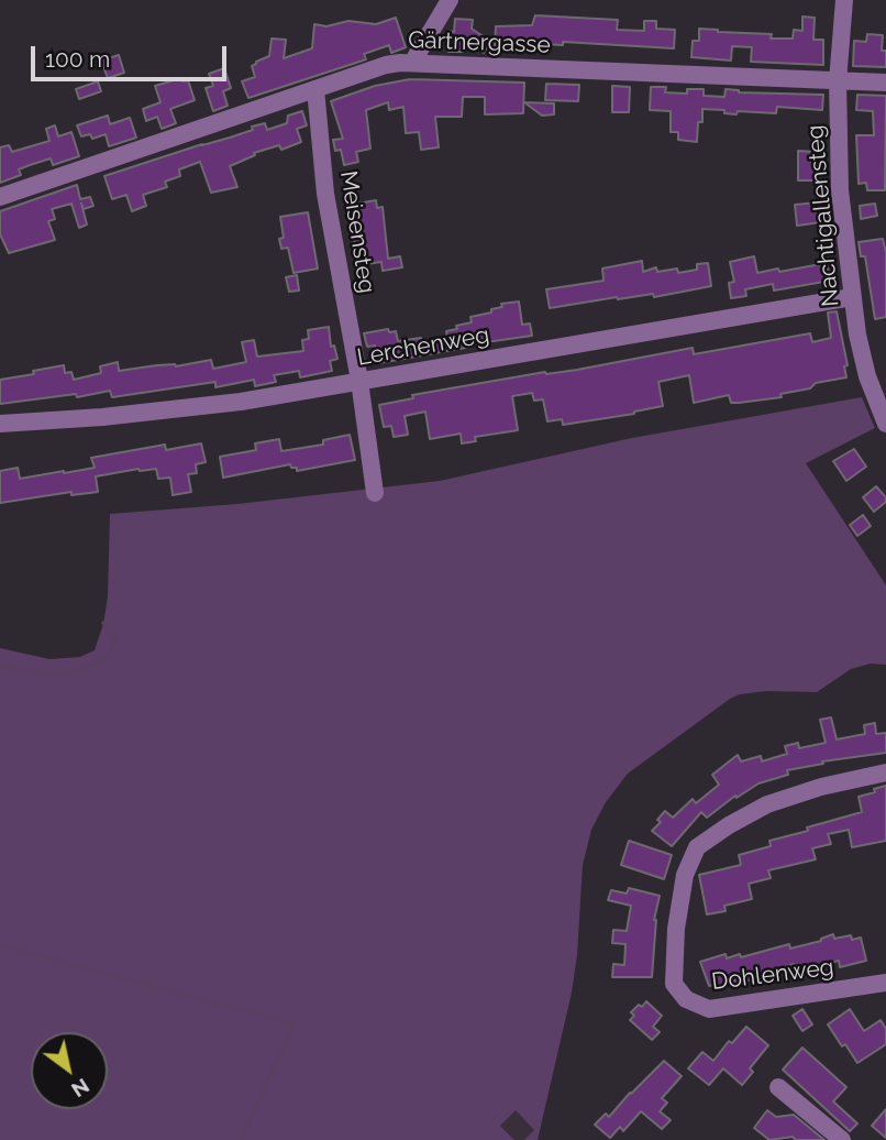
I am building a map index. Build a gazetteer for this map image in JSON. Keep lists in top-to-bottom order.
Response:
{
  "streets": {
    "street": [
      "Gärtnergasse",
      "Nachtigallensteg",
      "Meisensteg",
      "Lerchenweg",
      "Dohlenweg"
    ]
  },
  "crossings": [
    ["Gärtnergasse", "Nachtigallensteg"],
    ["Gärtnergasse", "Meisensteg"],
    ["Nachtigallensteg", "Lerchenweg"],
    ["Meisensteg", "Lerchenweg"]
  ],
  "scale_bar": "100 m",
  "north": "bottom right"
}
